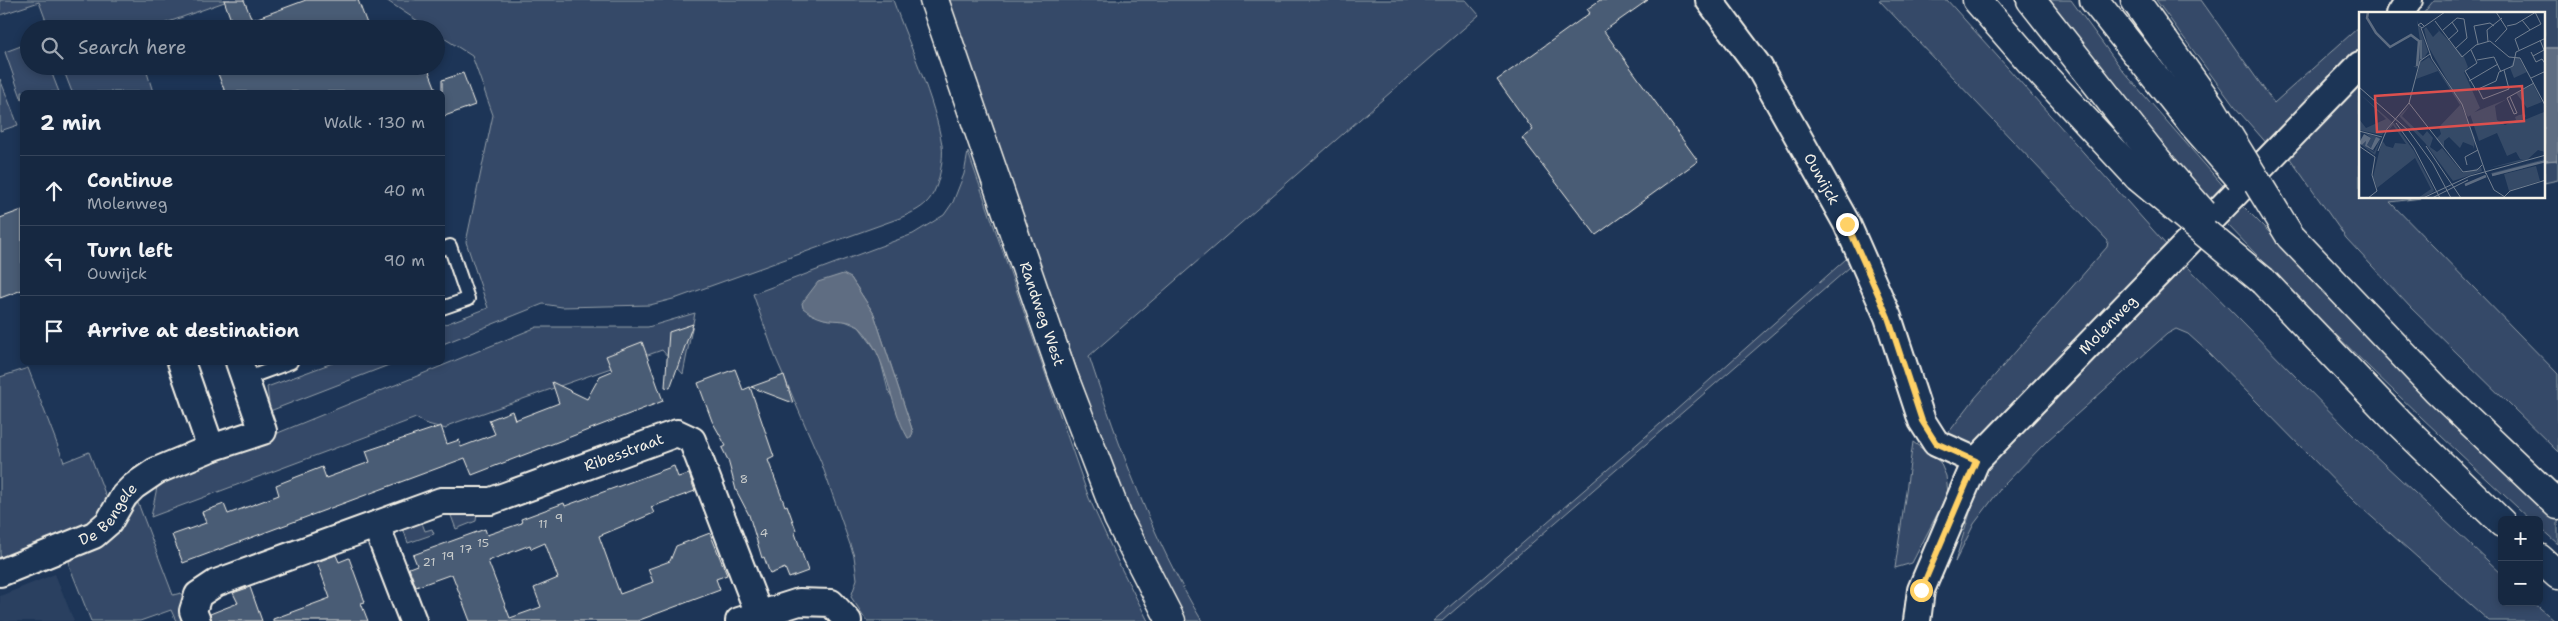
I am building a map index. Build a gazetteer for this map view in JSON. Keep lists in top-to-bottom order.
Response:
{
  "streets": {
    "main road": ["Randweg West"],
    "street": [
      "Ouwijck",
      "Molenweg",
      "Ribesstraat",
      "De Bengele"
    ]
  },
  "crossings": [
    ["Ouwijck", "Molenweg"]
  ],
  "house_numbers": [
    "8",
    "9",
    "11",
    "4",
    "15",
    "17",
    "19",
    "21"
  ],
  "page": {
    "search": "Search here",
    "heading": ["2 min", "Walk · 130 m"],
    "list": [
      ["Continue", "Molenweg", "40 m"],
      ["Turn left", "Ouwijck", "90 m"],
      "Arrive at destination"
    ],
    "map_buttons": ["+", "−"]
  }
}
